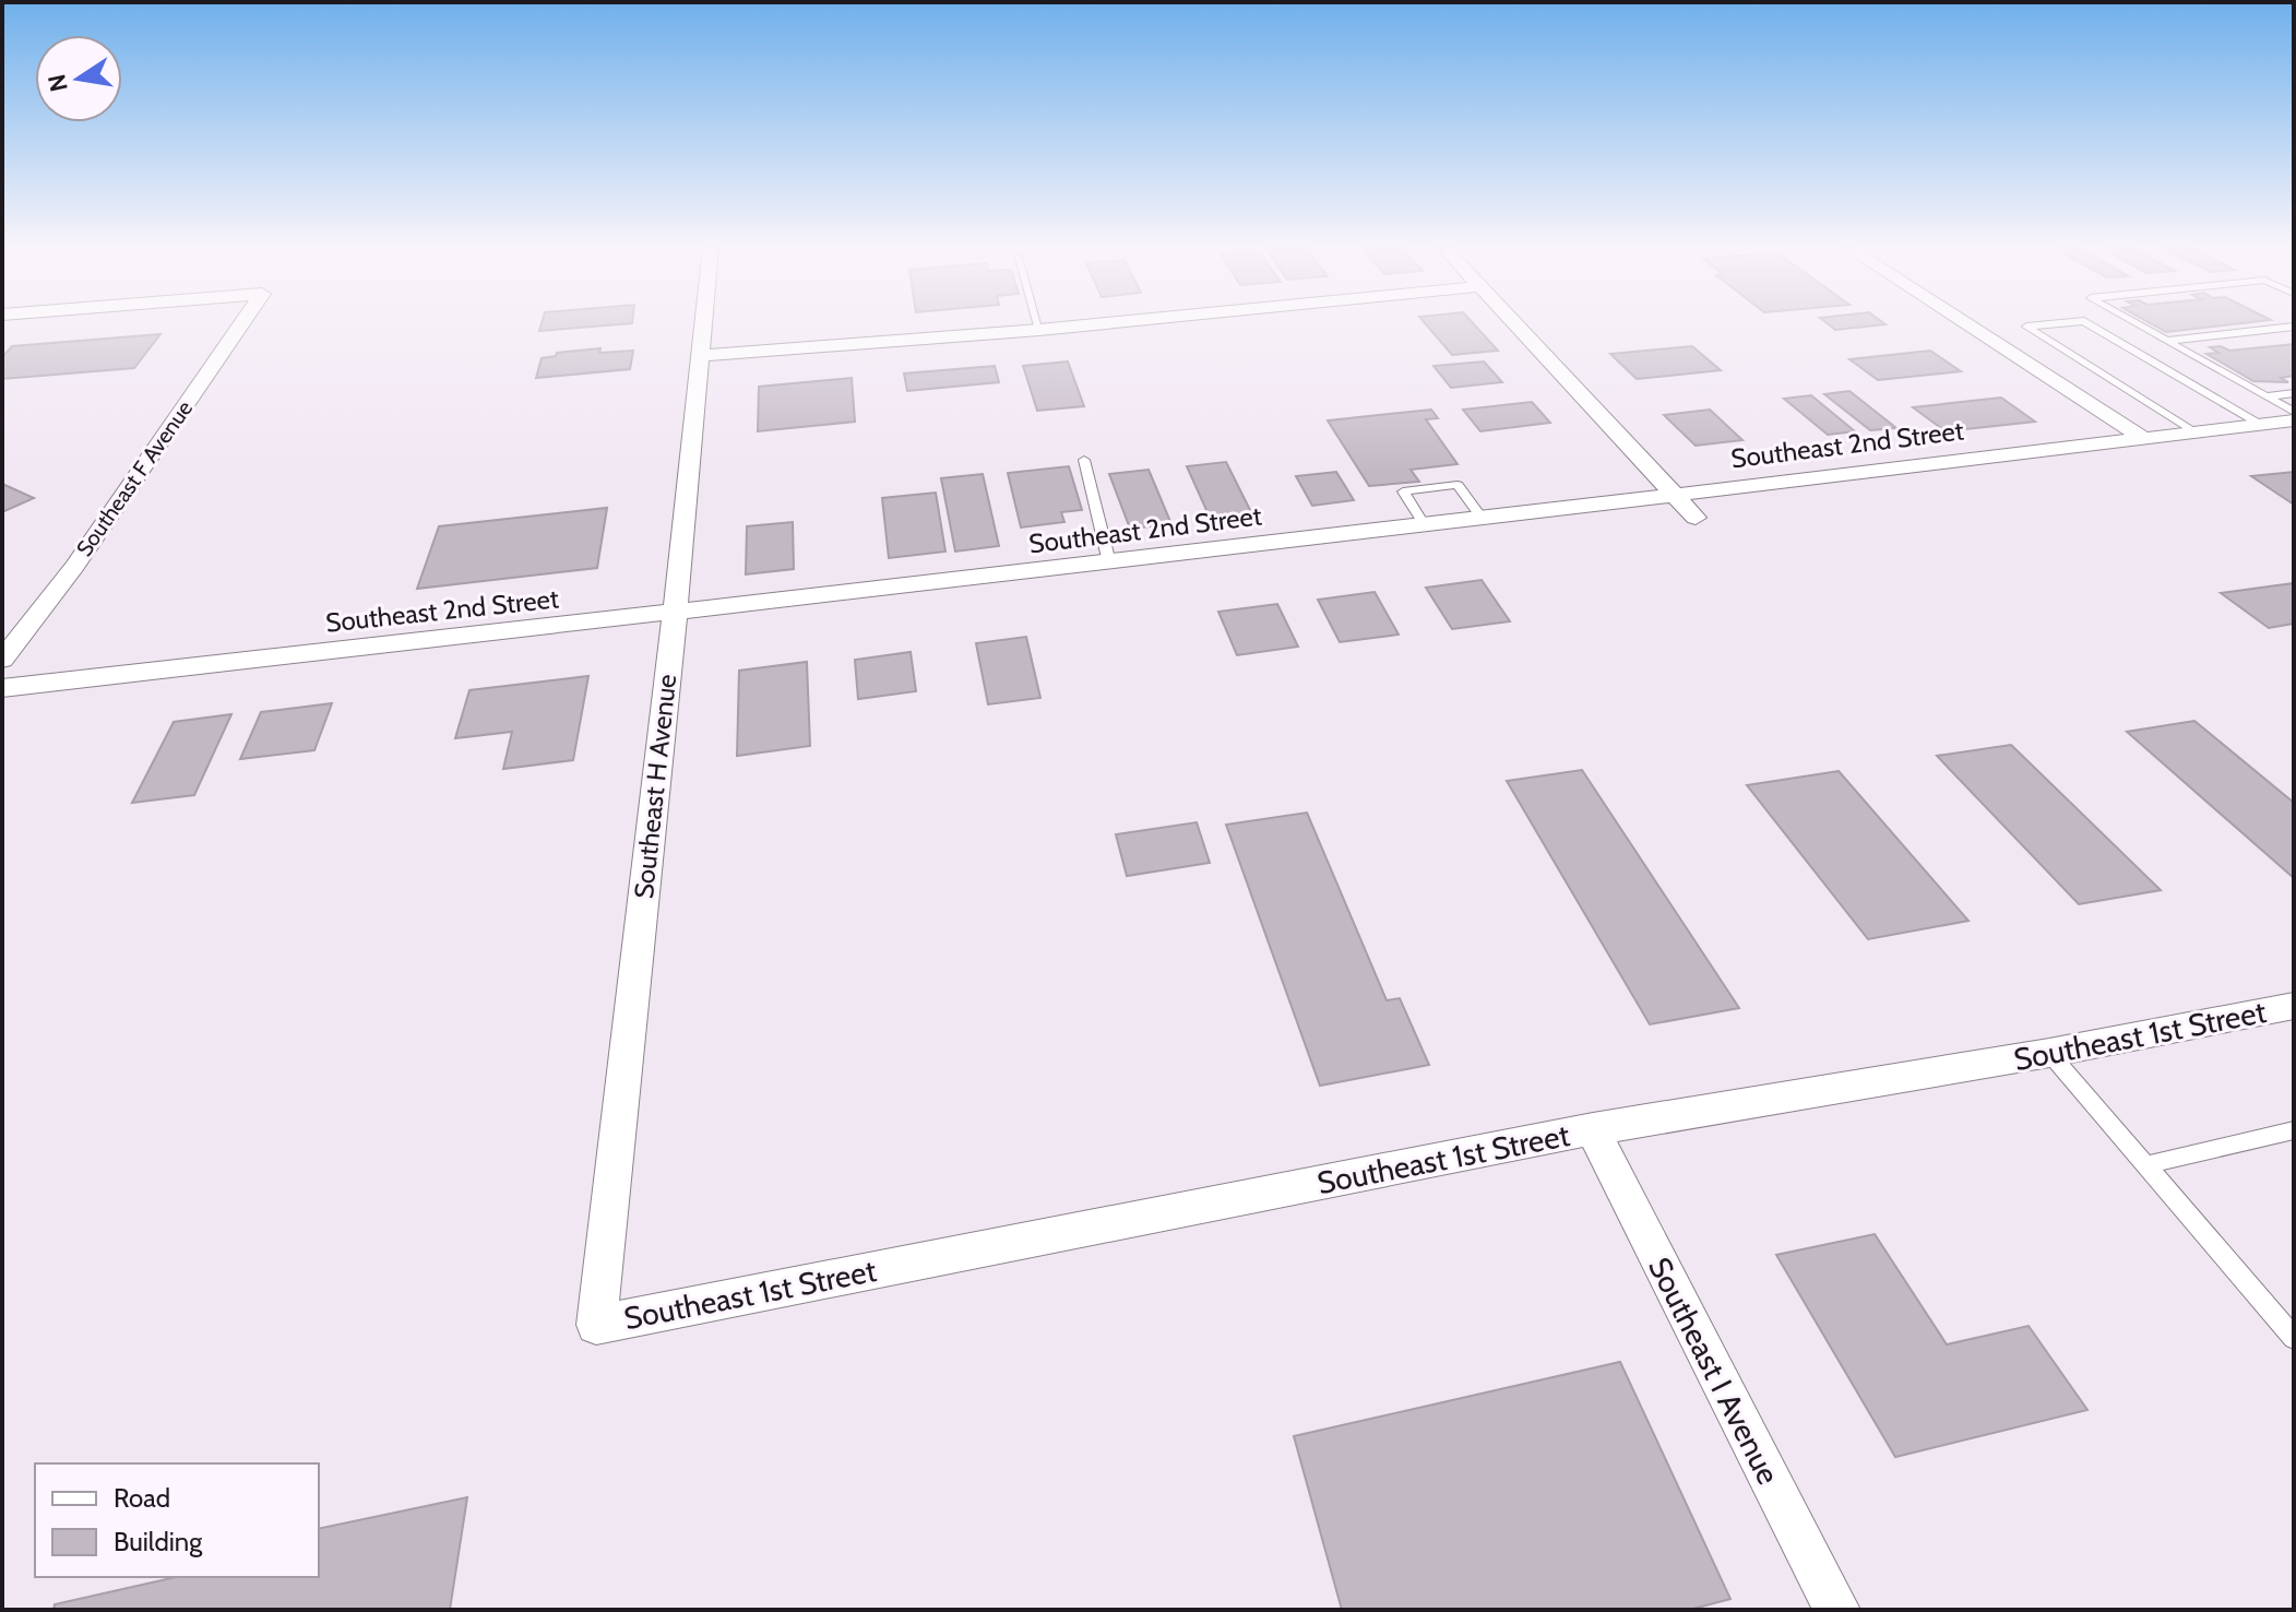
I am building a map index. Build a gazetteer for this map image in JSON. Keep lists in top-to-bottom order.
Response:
{
  "streets": {
    "street": [
      "Southeast 2nd Street",
      "Southeast F Avenue",
      "Southeast H Avenue",
      "Southeast 1st Street",
      "Southeast I Avenue"
    ]
  },
  "crossings": [
    ["Southeast 2nd Street", "Southeast H Avenue"],
    ["Southeast H Avenue", "Southeast 1st Street"],
    ["Southeast 1st Street", "Southeast I Avenue"]
  ],
  "legend": ["Road", "Building"],
  "north": "left"
}
